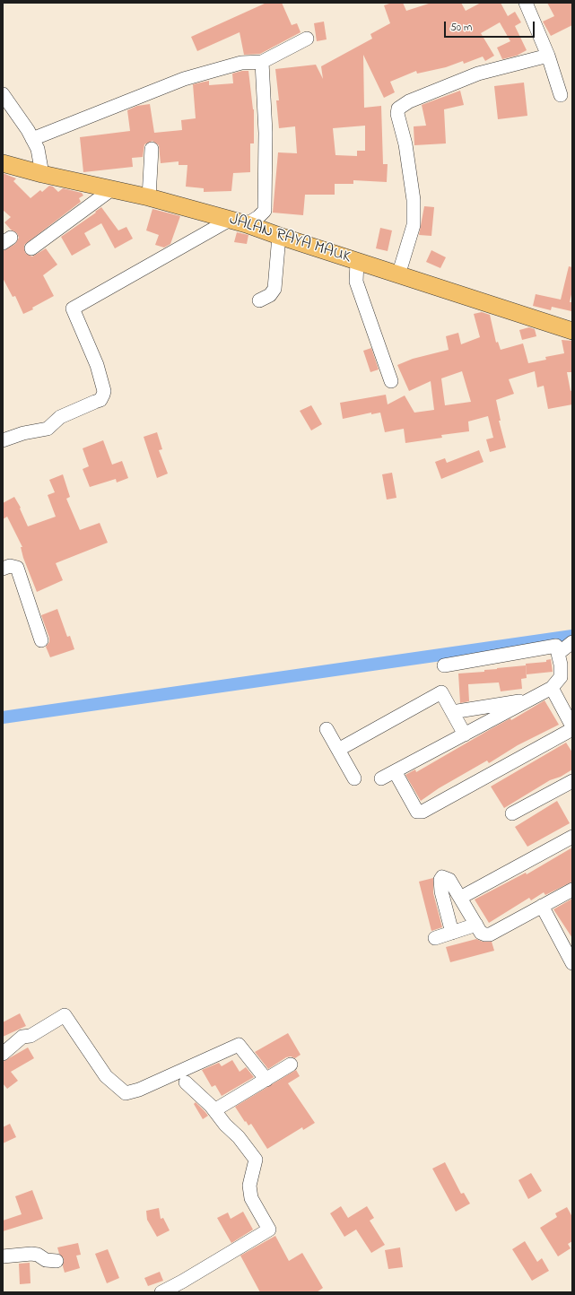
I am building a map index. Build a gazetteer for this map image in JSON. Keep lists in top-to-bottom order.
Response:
{
  "streets": {
    "main road": ["JALAN RAYA MAUK"]
  },
  "scale_bar": "50 m"
}
